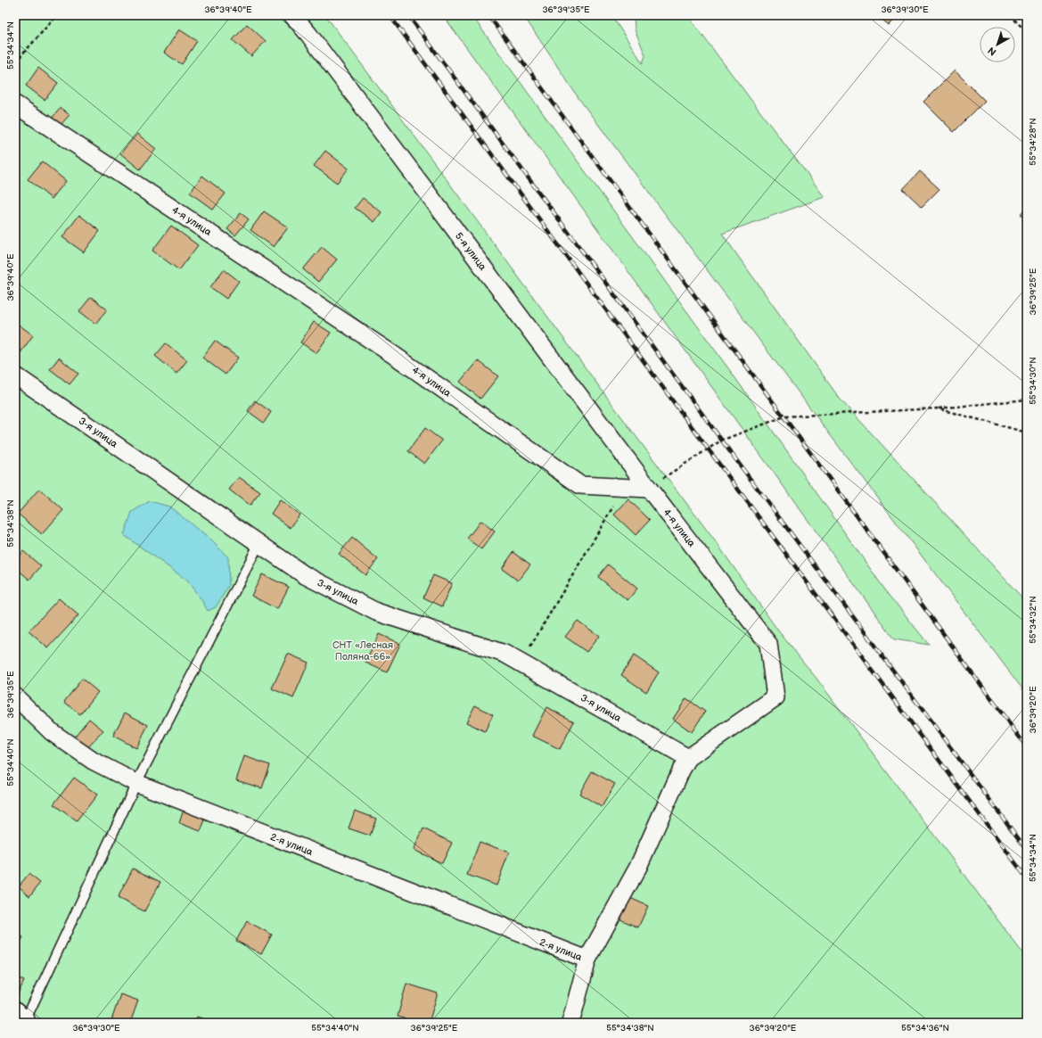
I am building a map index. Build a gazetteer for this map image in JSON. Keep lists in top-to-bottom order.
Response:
{
  "streets": {
    "street": [
      "4-я улица",
      "5-я улица",
      "3-я улица",
      "2-я улица"
    ]
  },
  "crossings": [
    ["4-я улица", "5-я улица"],
    ["4-я улица", "3-я улица"]
  ],
  "parks": ["СНТ «Лесная Поляна-66»"],
  "north": "bottom left",
  "coordinates": [
    "36°39'40\"E",
    "36°39'35\"E",
    "36°39'30\"E",
    "55°34'34\"N",
    "55°34'28\"N",
    "36°39'25\"E",
    "55°34'30\"N",
    "55°34'38\"N",
    "55°34'32\"N",
    "36°39'20\"E",
    "55°34'40\"N",
    "55°34'36\"N"
  ]
}
